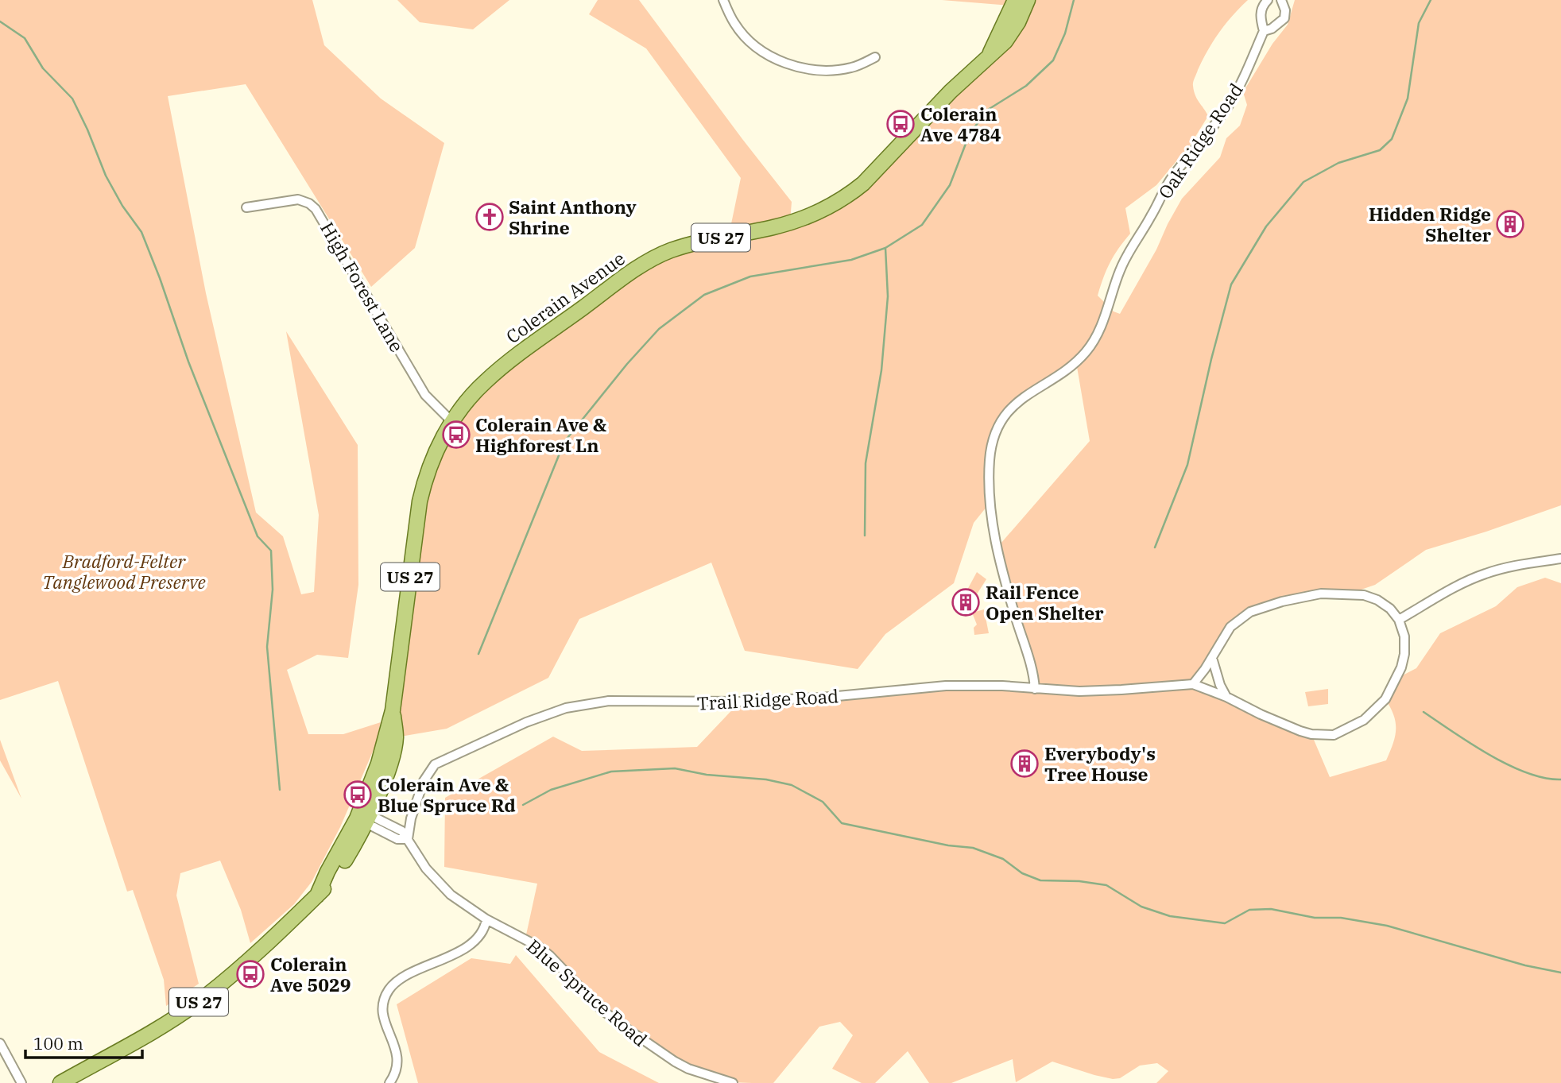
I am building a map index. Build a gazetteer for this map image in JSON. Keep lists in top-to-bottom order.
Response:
{
  "streets": {
    "main road": ["US 27", "Colerain Avenue"],
    "street": [
      "Oak Ridge Road",
      "High Forest Lane",
      "Trail Ridge Road",
      "Blue Spruce Road"
    ]
  },
  "crossings": [
    ["Oak Ridge Road", "Trail Ridge Road"],
    ["High Forest Lane", "Colerain Avenue"],
    ["Colerain Avenue", "Blue Spruce Road"],
    ["Trail Ridge Road", "Blue Spruce Road"]
  ],
  "parks": ["Bradford-Felter Tanglewood Preserve"],
  "places": {
    "bus stop": [
      "Colerain Ave 4784",
      "Colerain Ave & Highforest Ln",
      "Colerain Ave & Blue Spruce Rd",
      "Colerain Ave 5029"
    ],
    "church": ["Saint Anthony Shrine"],
    "building": ["Hidden Ridge Shelter", "Rail Fence Open Shelter", "Everybody's Tree House"]
  },
  "scale_bar": "100 m"
}
